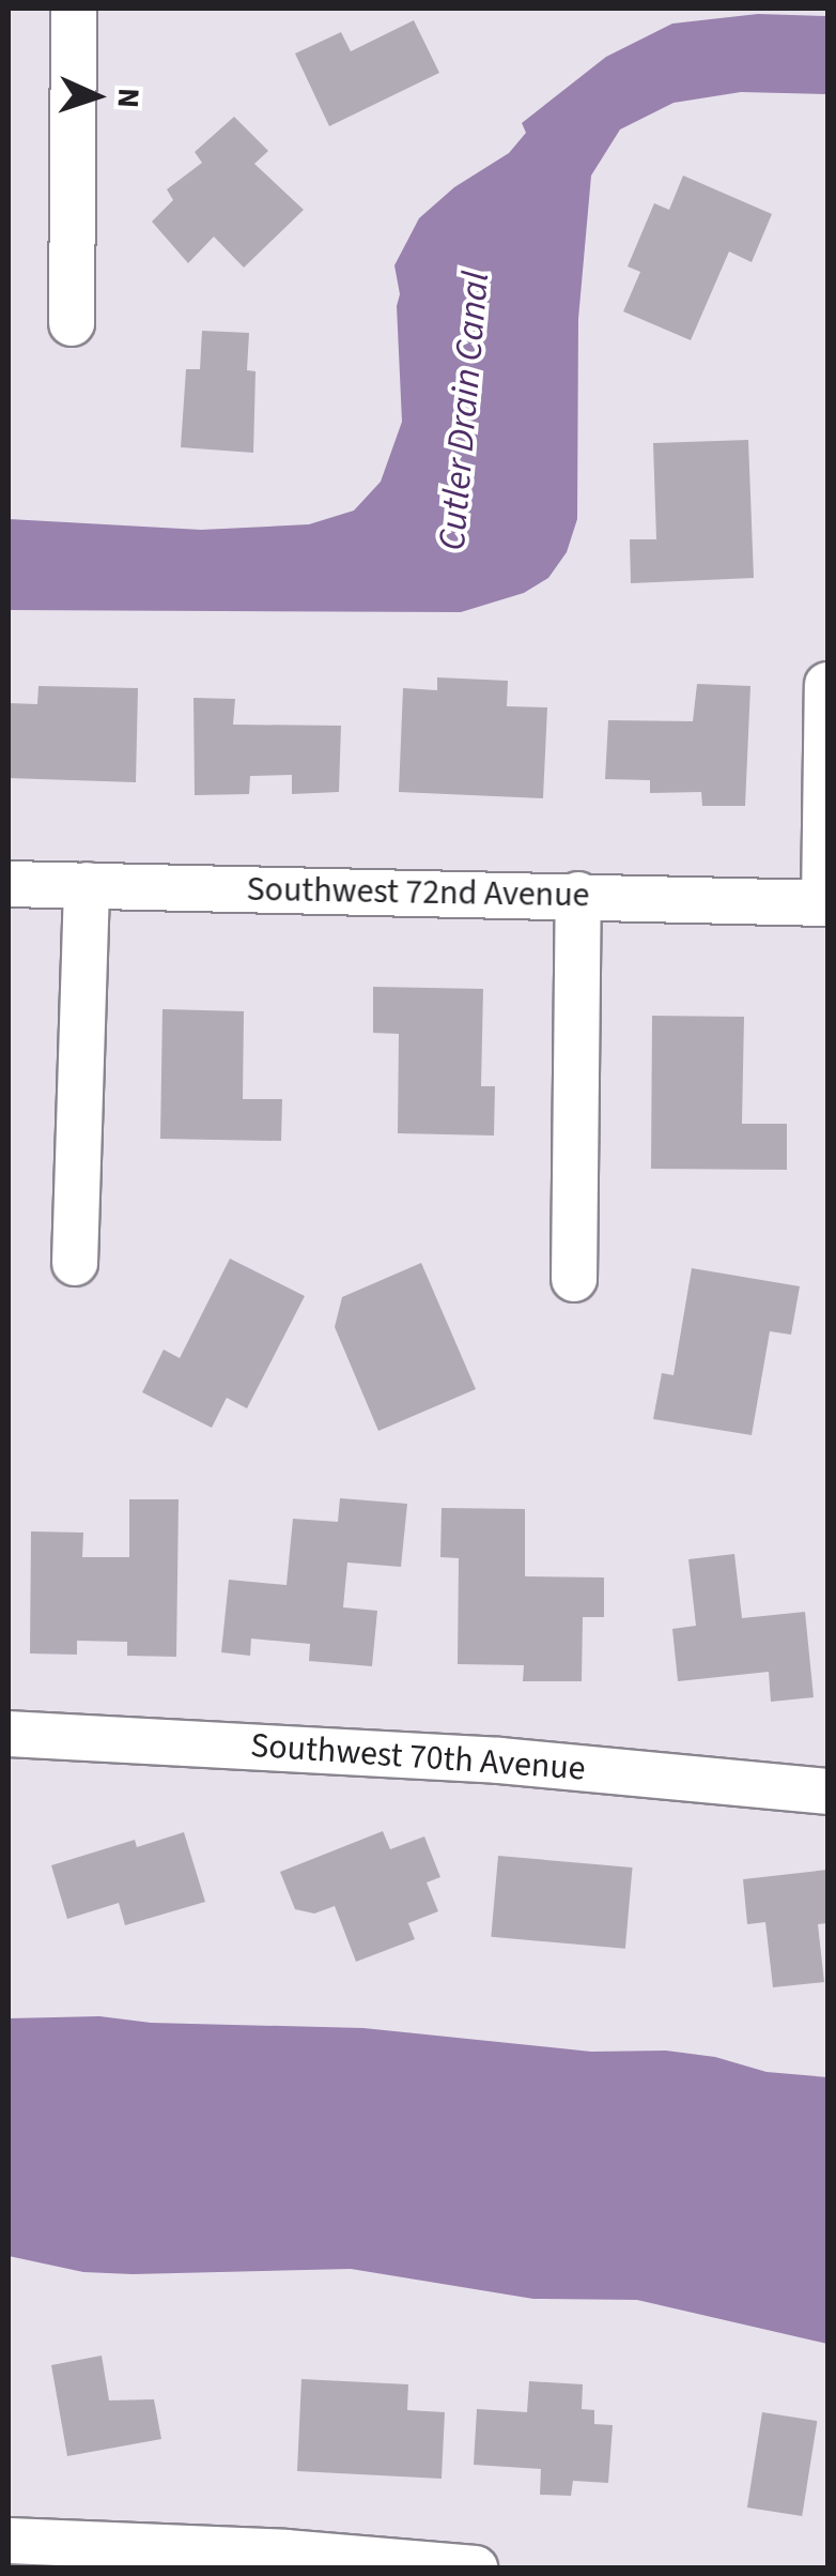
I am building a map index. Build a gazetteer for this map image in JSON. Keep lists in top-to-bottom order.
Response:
{
  "streets": {
    "street": ["Southwest 72nd Avenue", "Southwest 70th Avenue"]
  },
  "water": ["Cutler Drain Canal"],
  "north": "right"
}
